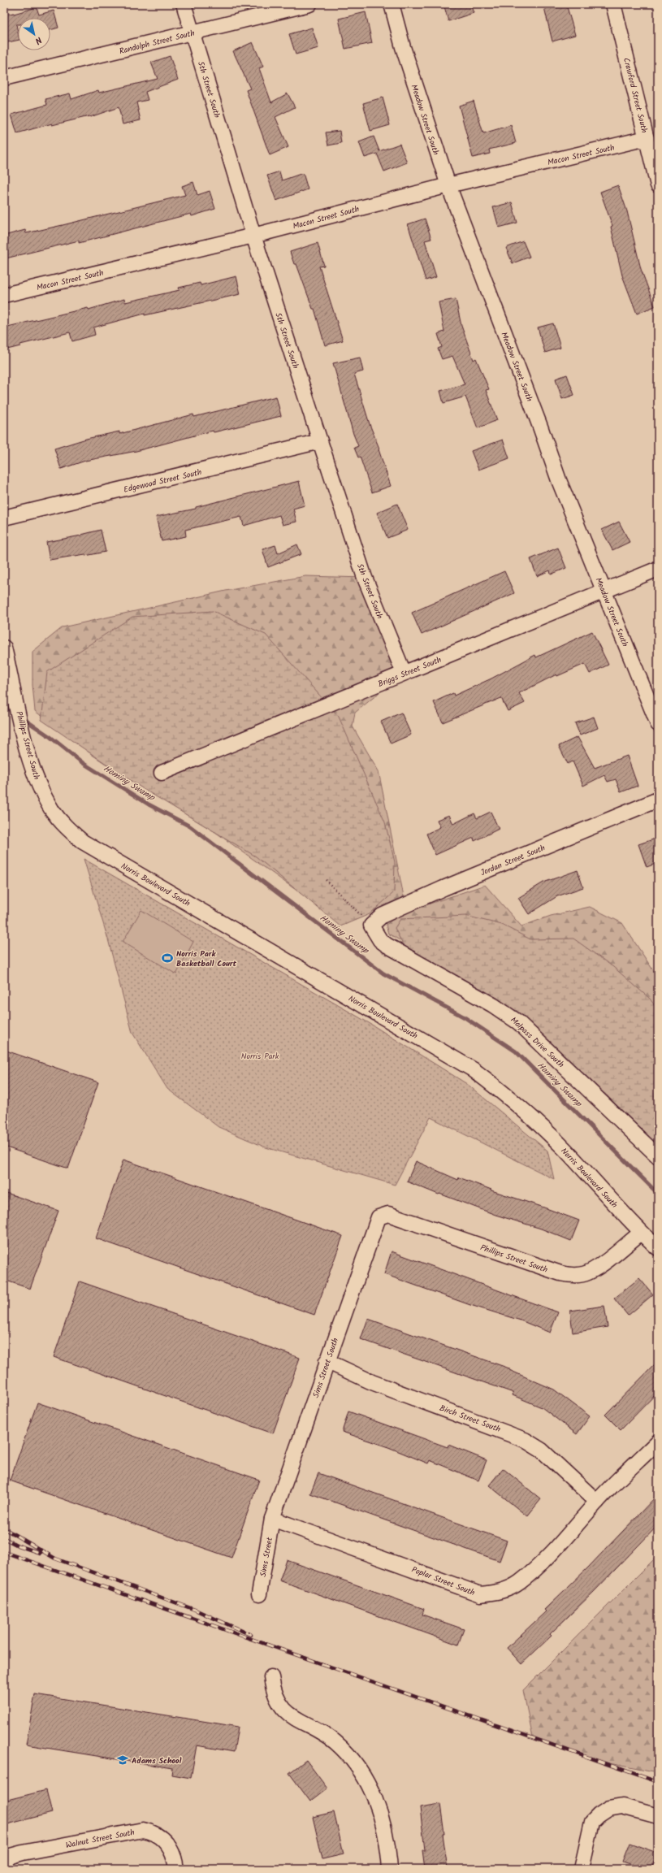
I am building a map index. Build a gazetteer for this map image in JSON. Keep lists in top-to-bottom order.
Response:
{
  "streets": {
    "street": [
      "Randolph Street South",
      "5th Street South",
      "Crawford Street South",
      "Meadow Street South",
      "Macon Street South",
      "Edgewood Street South",
      "Briggs Street South",
      "Phillips Street South",
      "Jordan Street South",
      "Norris Boulevard South",
      "Malpass Drive South",
      "Sims Street South",
      "Birch Street South",
      "Sims Street",
      "Poplar Street South",
      "Walnut Street South"
    ]
  },
  "crossings": [
    ["Randolph Street South", "5th Street South"],
    ["5th Street South", "Macon Street South"],
    ["5th Street South", "Edgewood Street South"],
    ["5th Street South", "Briggs Street South"],
    ["Crawford Street South", "Macon Street South"],
    ["Meadow Street South", "Macon Street South"],
    ["Meadow Street South", "Briggs Street South"],
    ["Phillips Street South", "Norris Boulevard South"],
    ["Phillips Street South", "Sims Street South"],
    ["Jordan Street South", "Malpass Drive South"],
    ["Sims Street South", "Birch Street South"],
    ["Sims Street South", "Sims Street"],
    ["Sims Street South", "Poplar Street South"],
    ["Birch Street South", "Poplar Street South"],
    ["Sims Street", "Poplar Street South"]
  ],
  "water": ["Hominy Swamp"],
  "parks": ["Norris Park"],
  "places": {
    "sports": ["Norris Park Basketball Court"],
    "school or university": ["Adams School"]
  },
  "north": "bottom right"
}
